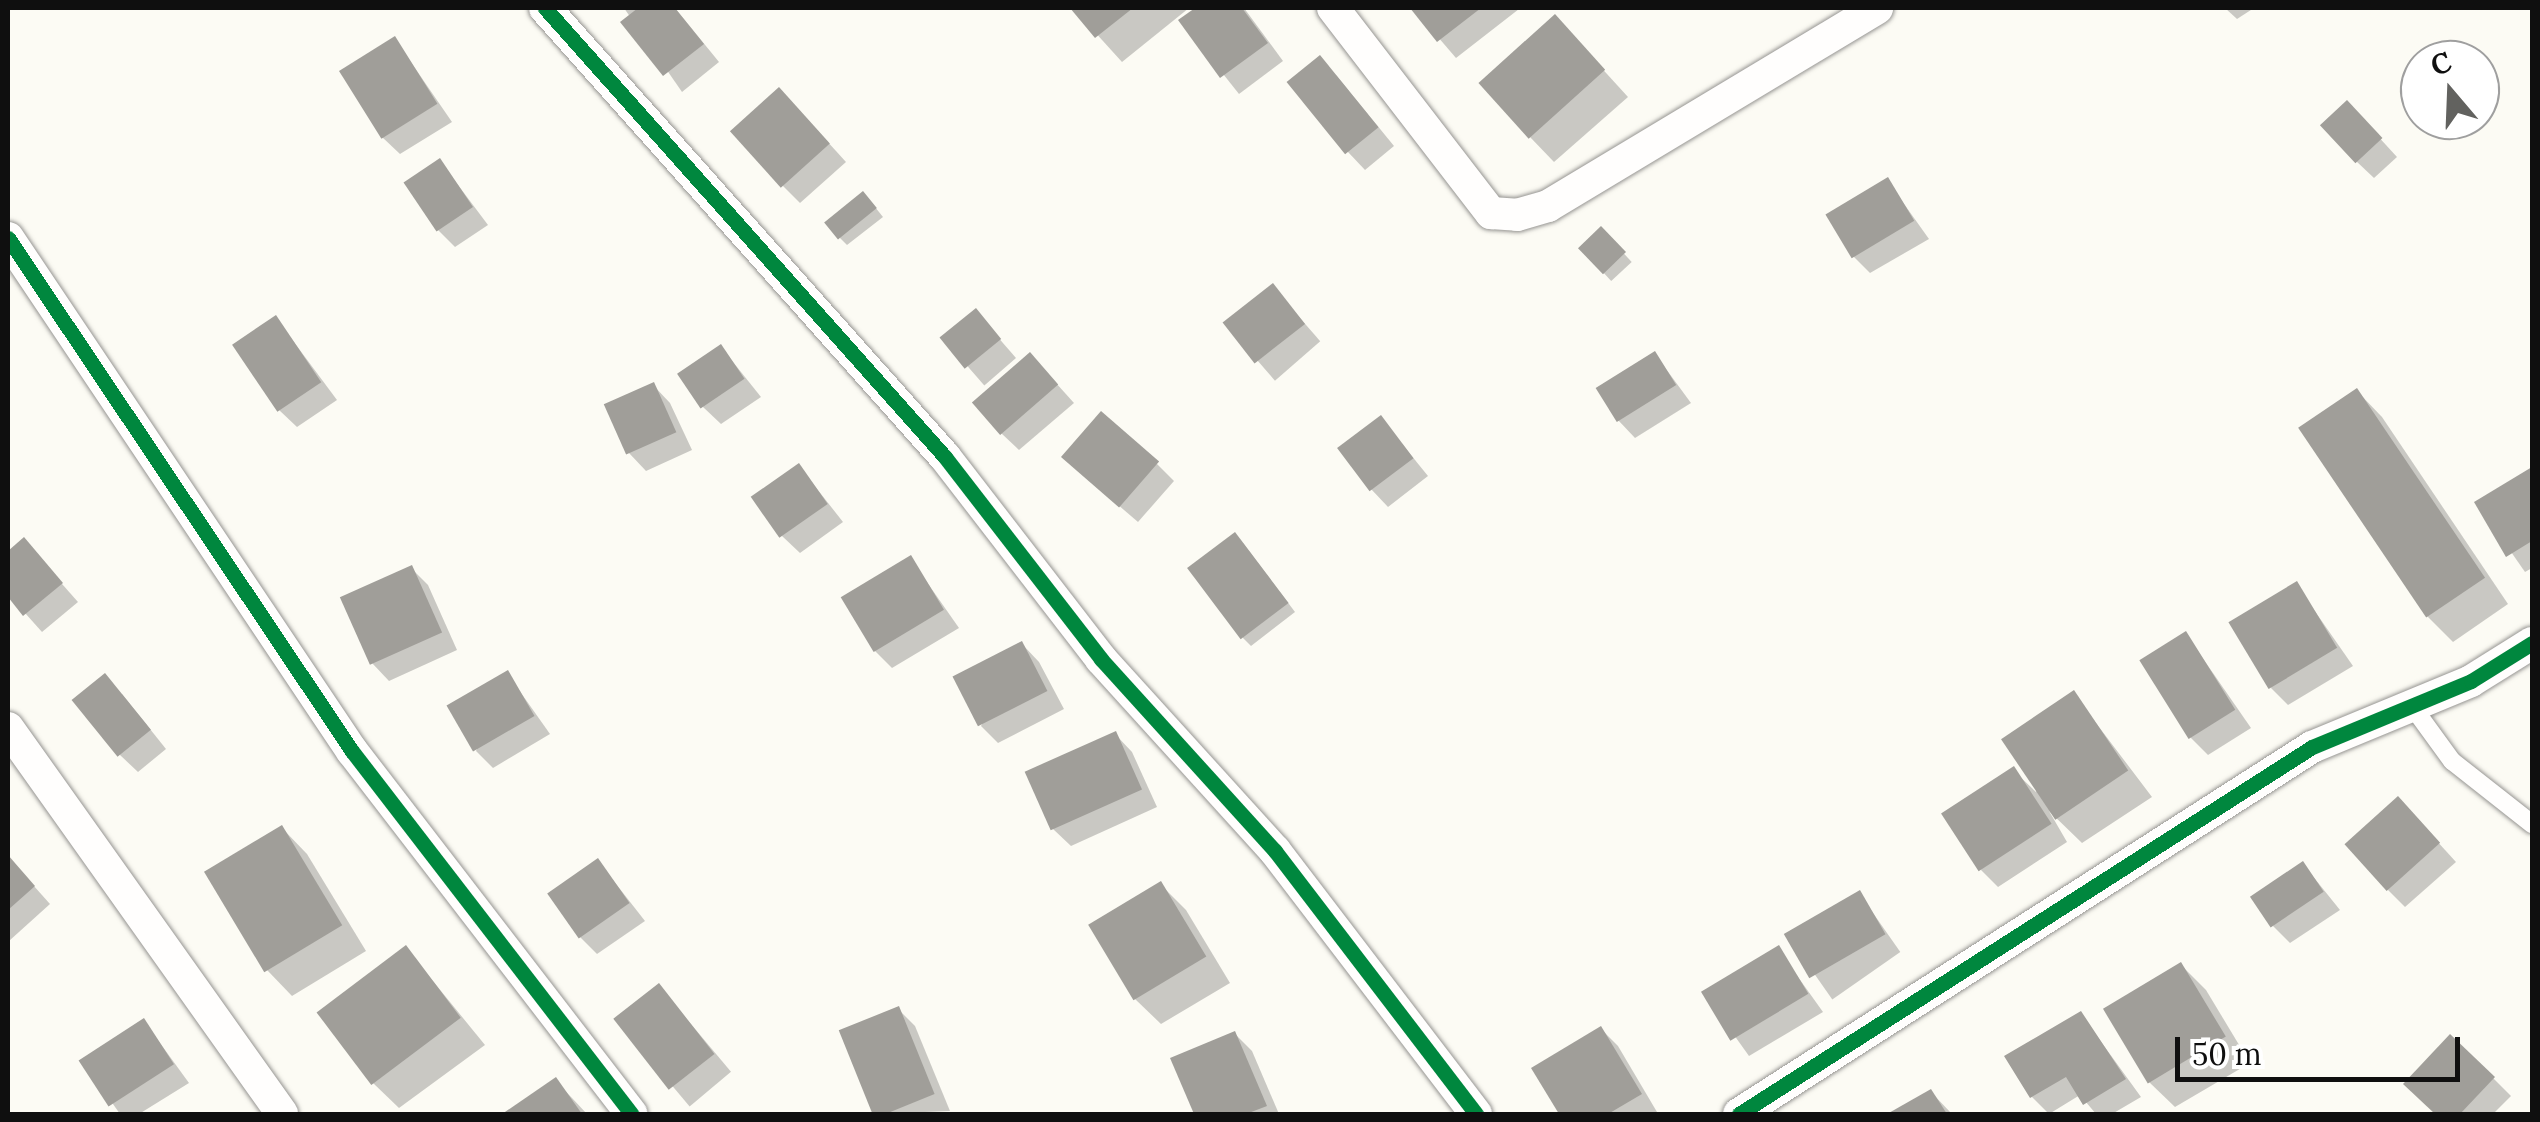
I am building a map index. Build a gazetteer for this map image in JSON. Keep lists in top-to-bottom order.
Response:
{
  "scale_bar": "50 m",
  "north": "top"
}
